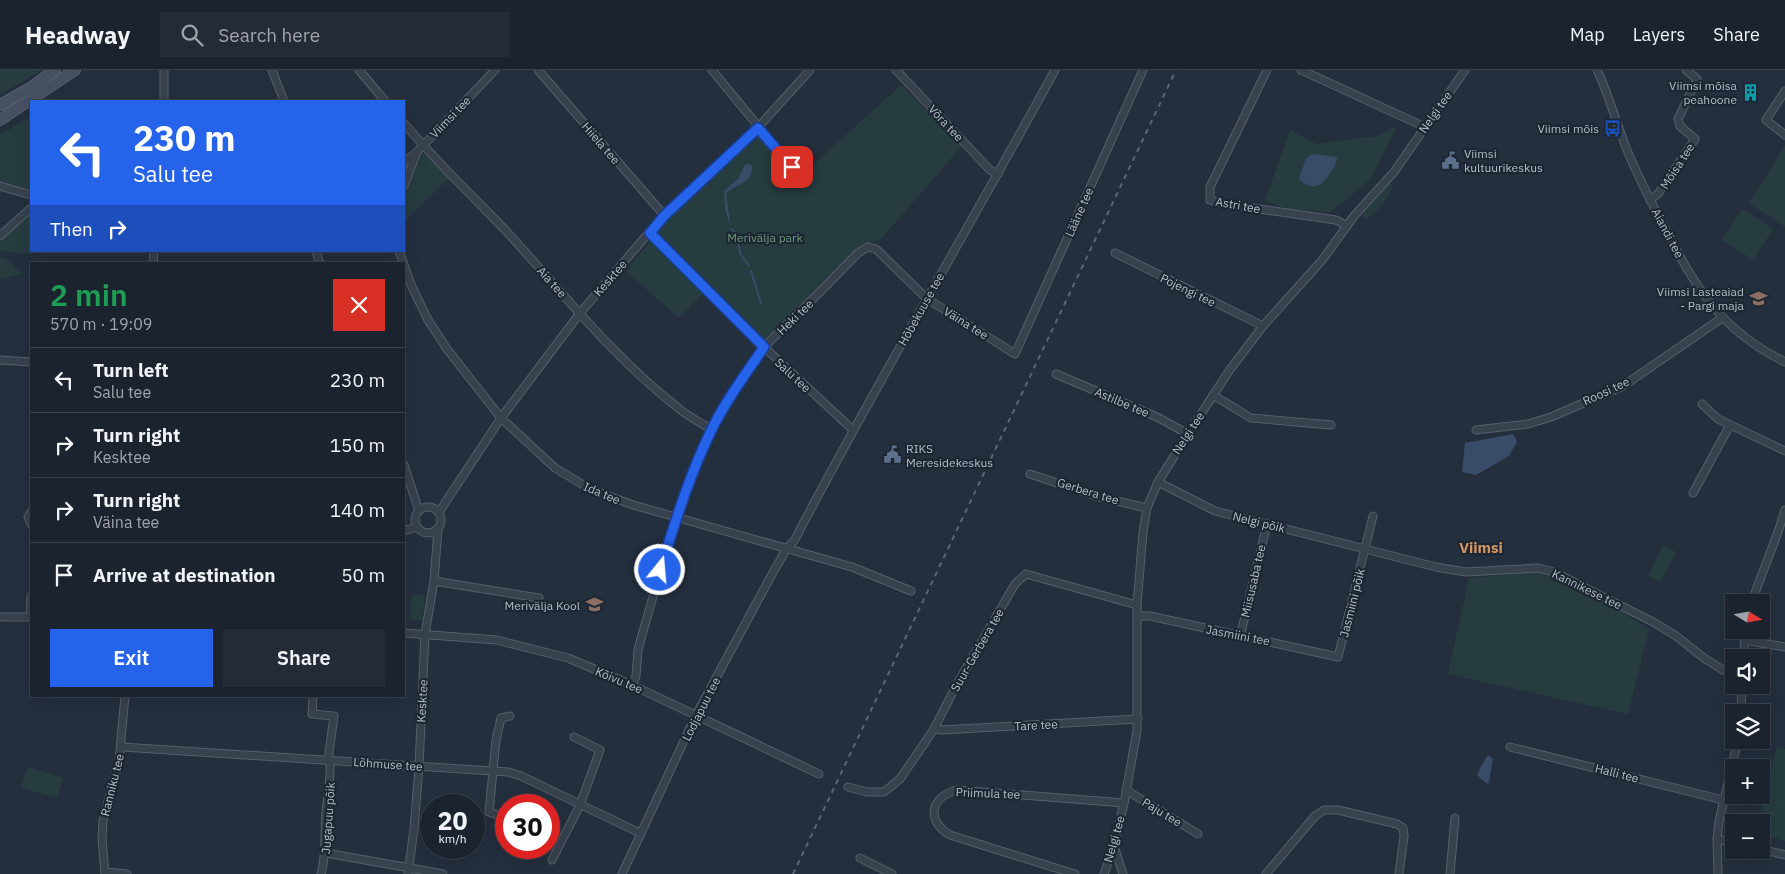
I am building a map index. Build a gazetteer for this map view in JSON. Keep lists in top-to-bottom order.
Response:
{
  "streets": {
    "street": [
      "Nelgi tee",
      "Viimsi tee",
      "Võra tee",
      "Hiiela tee",
      "Mõisa tee",
      "Astri tee",
      "Lääne tee",
      "Aiandi tee",
      "Kesktee",
      "Aia tee",
      "Pojengi tee",
      "Hõbekuuse tee",
      "Heki tee",
      "Väina tee",
      "Salu tee",
      "Roosi tee",
      "Astilbe tee",
      "Gerbera tee",
      "Ida tee",
      "Nelgi põik",
      "Miisusaba tee",
      "Kannikese tee",
      "Jasmiini põik",
      "Jasmiini tee",
      "Suur-Gerbera tee",
      "Kõivu tee",
      "Lodjapuu tee",
      "Tare tee",
      "Lõhmuse tee",
      "Halli tee",
      "Ranniku tee",
      "Priimula tee",
      "Paju tee",
      "Jugapuu põik"
    ]
  },
  "crossings": [
    ["Nelgi tee", "Astri tee"],
    ["Nelgi tee", "Pojengi tee"],
    ["Nelgi tee", "Astilbe tee"],
    ["Nelgi tee", "Gerbera tee"],
    ["Nelgi tee", "Nelgi põik"],
    ["Nelgi tee", "Jasmiini tee"],
    ["Nelgi tee", "Suur-Gerbera tee"],
    ["Nelgi tee", "Tare tee"],
    ["Nelgi tee", "Priimula tee"],
    ["Nelgi tee", "Paju tee"],
    ["Viimsi tee", "Aia tee"],
    ["Võra tee", "Hõbekuuse tee"],
    ["Hiiela tee", "Kesktee"],
    ["Mõisa tee", "Aiandi tee"],
    ["Lääne tee", "Väina tee"],
    ["Aiandi tee", "Roosi tee"],
    ["Kesktee", "Aia tee"],
    ["Kesktee", "Salu tee"],
    ["Kesktee", "Ida tee"],
    ["Kesktee", "Kõivu tee"],
    ["Kesktee", "Lõhmuse tee"],
    ["Aia tee", "Heki tee"],
    ["Hõbekuuse tee", "Väina tee"],
    ["Hõbekuuse tee", "Salu tee"],
    ["Hõbekuuse tee", "Ida tee"],
    ["Hõbekuuse tee", "Lodjapuu tee"],
    ["Heki tee", "Väina tee"],
    ["Heki tee", "Salu tee"],
    ["Heki tee", "Ida tee"],
    ["Heki tee", "Kõivu tee"],
    ["Ida tee", "Lodjapuu tee"],
    ["Nelgi põik", "Miisusaba tee"],
    ["Nelgi põik", "Kannikese tee"],
    ["Nelgi põik", "Jasmiini põik"],
    ["Miisusaba tee", "Jasmiini tee"],
    ["Kannikese tee", "Jasmiini põik"],
    ["Jasmiini põik", "Jasmiini tee"],
    ["Suur-Gerbera tee", "Tare tee"],
    ["Kõivu tee", "Lodjapuu tee"],
    ["Lodjapuu tee", "Lõhmuse tee"],
    ["Lõhmuse tee", "Ranniku tee"],
    ["Lõhmuse tee", "Jugapuu põik"]
  ],
  "districts": ["Viimsi"],
  "parks": ["Merivälja park"],
  "places": {
    "building": ["Viimsi mõisa peahoone"],
    "bus stop": ["Viimsi mõis"],
    "public building": ["Viimsi kultuurikeskus", "RIKS Meresidekeskus"],
    "school or university": ["Viimsi Lasteaiad - Pargi maja", "Merivälja Kool"]
  },
  "north": "right",
  "page": {
    "header": "Headway",
    "search": "Search here",
    "nav": ["Map", "Layers", "Share"],
    "turn": ["230 m", "Salu tee"],
    "then": "Then",
    "heading": ["2 min", "570 m · 19:09"],
    "list": [
      {
        "name": "Turn left",
        "note": "Salu tee",
        "value": "230 m"
      },
      {
        "name": "Turn right",
        "note": "Kesktee",
        "value": "150 m"
      },
      {
        "name": "Turn right",
        "note": "Väina tee",
        "value": "140 m"
      },
      {
        "name": "Arrive at destination",
        "value": "50 m"
      }
    ],
    "map_buttons": ["+", "−"],
    "buttons": ["Exit", "Share"],
    "speed": "20 km/h",
    "limit": "30"
  }
}
